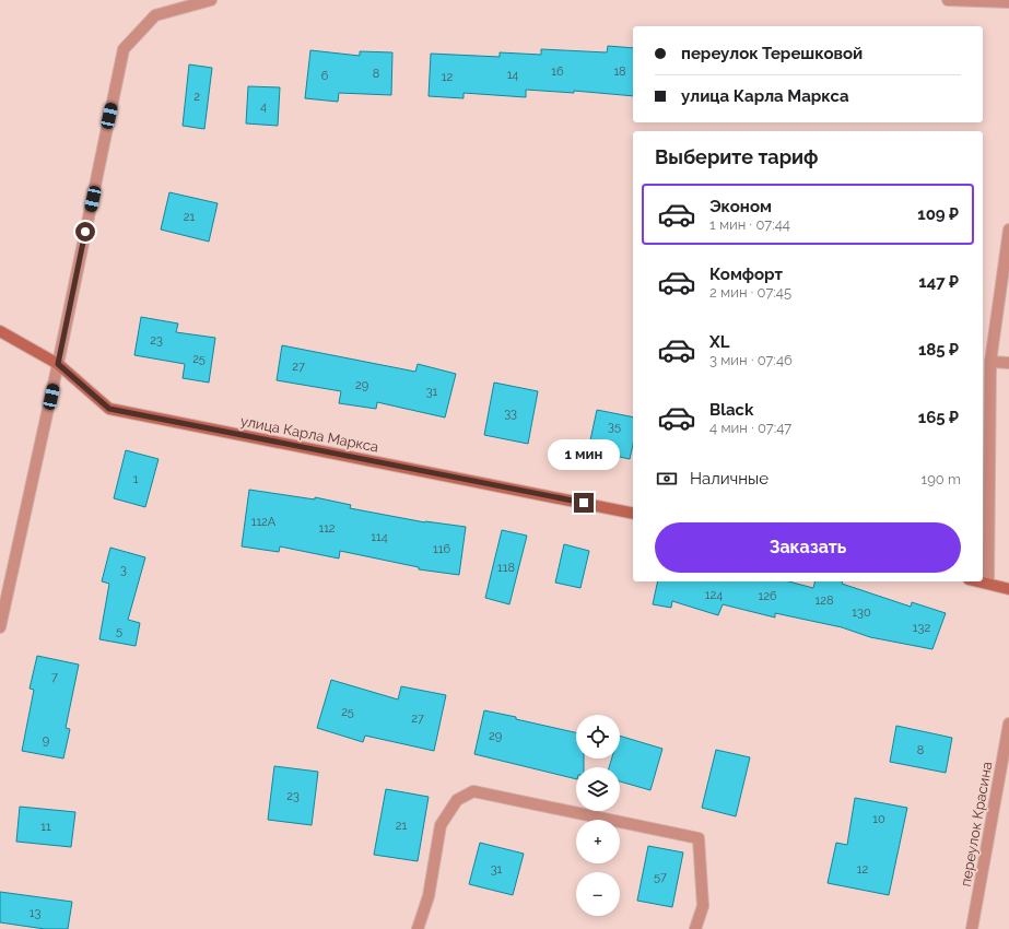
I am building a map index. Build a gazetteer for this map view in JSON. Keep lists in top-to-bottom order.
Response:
{
  "streets": {
    "street": ["улица Карла Маркса", "переулок Красина"]
  },
  "house_numbers": [
    "16",
    "18",
    "8",
    "14",
    "6",
    "12",
    "2",
    "4",
    "21",
    "23",
    "25",
    "27",
    "29",
    "31",
    "33",
    "35",
    "1",
    "112А",
    "112",
    "114",
    "116",
    "118",
    "3",
    "124",
    "126",
    "128",
    "130",
    "132",
    "5",
    "7",
    "25",
    "27",
    "29",
    "9",
    "8",
    "23",
    "10",
    "21",
    "11",
    "31",
    "12",
    "57",
    "13"
  ],
  "page": {
    "banner": ["переулок Терешковой", "улица Карла Маркса"],
    "heading": "Выберите тариф",
    "list": [
      {
        "name": "Эконом",
        "note": "1 мин · 07:44",
        "value": "109 ₽"
      },
      {
        "name": "Комфорт",
        "note": "2 мин · 07:45",
        "value": "147 ₽"
      },
      {
        "name": "XL",
        "note": "3 мин · 07:46",
        "value": "185 ₽"
      },
      {
        "name": "Black",
        "note": "4 мин · 07:47",
        "value": "165 ₽"
      }
    ],
    "bubble": "1 мин",
    "pay": ["Наличные", "190 m"],
    "buttons": "Заказать",
    "map_buttons": ["+", "−"]
  }
}
